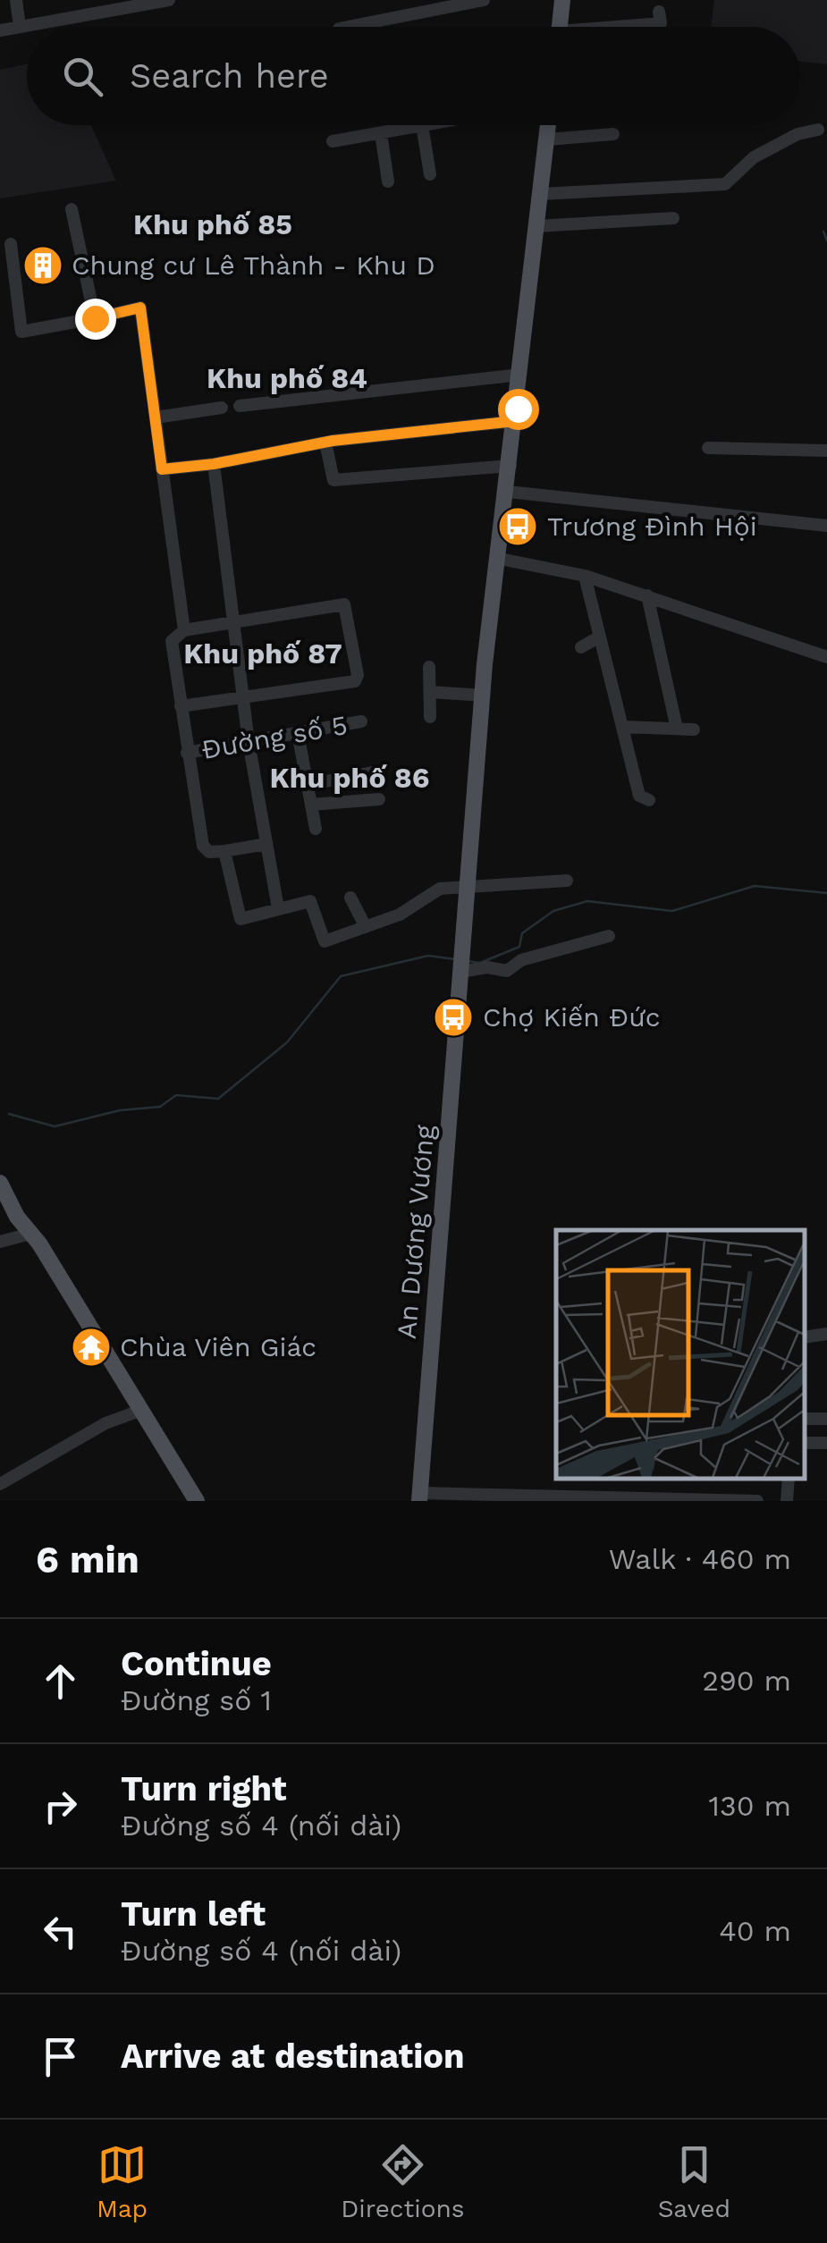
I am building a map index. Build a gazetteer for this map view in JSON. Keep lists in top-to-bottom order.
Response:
{
  "streets": {
    "main road": ["An Dương Vương"],
    "street": ["Đường số 5"]
  },
  "districts": [
    "Khu phố 85",
    "Khu phố 84",
    "Khu phố 87",
    "Khu phố 86"
  ],
  "places": {
    "building": ["Chung cư Lê Thành - Khu D"],
    "bus stop": ["Trương Đình Hội", "Chợ Kiến Đức"],
    "temple": ["Chùa Viên Giác"]
  },
  "page": {
    "search": "Search here",
    "heading": ["6 min", "Walk · 460 m"],
    "list": [
      ["Continue", "Đường số 1", "290 m"],
      ["Turn right", "Đường số 4 (nối dài)", "130 m"],
      ["Turn left", "Đường số 4 (nối dài)", "40 m"],
      "Arrive at destination"
    ],
    "nav": ["Map", "Directions", "Saved"]
  }
}
